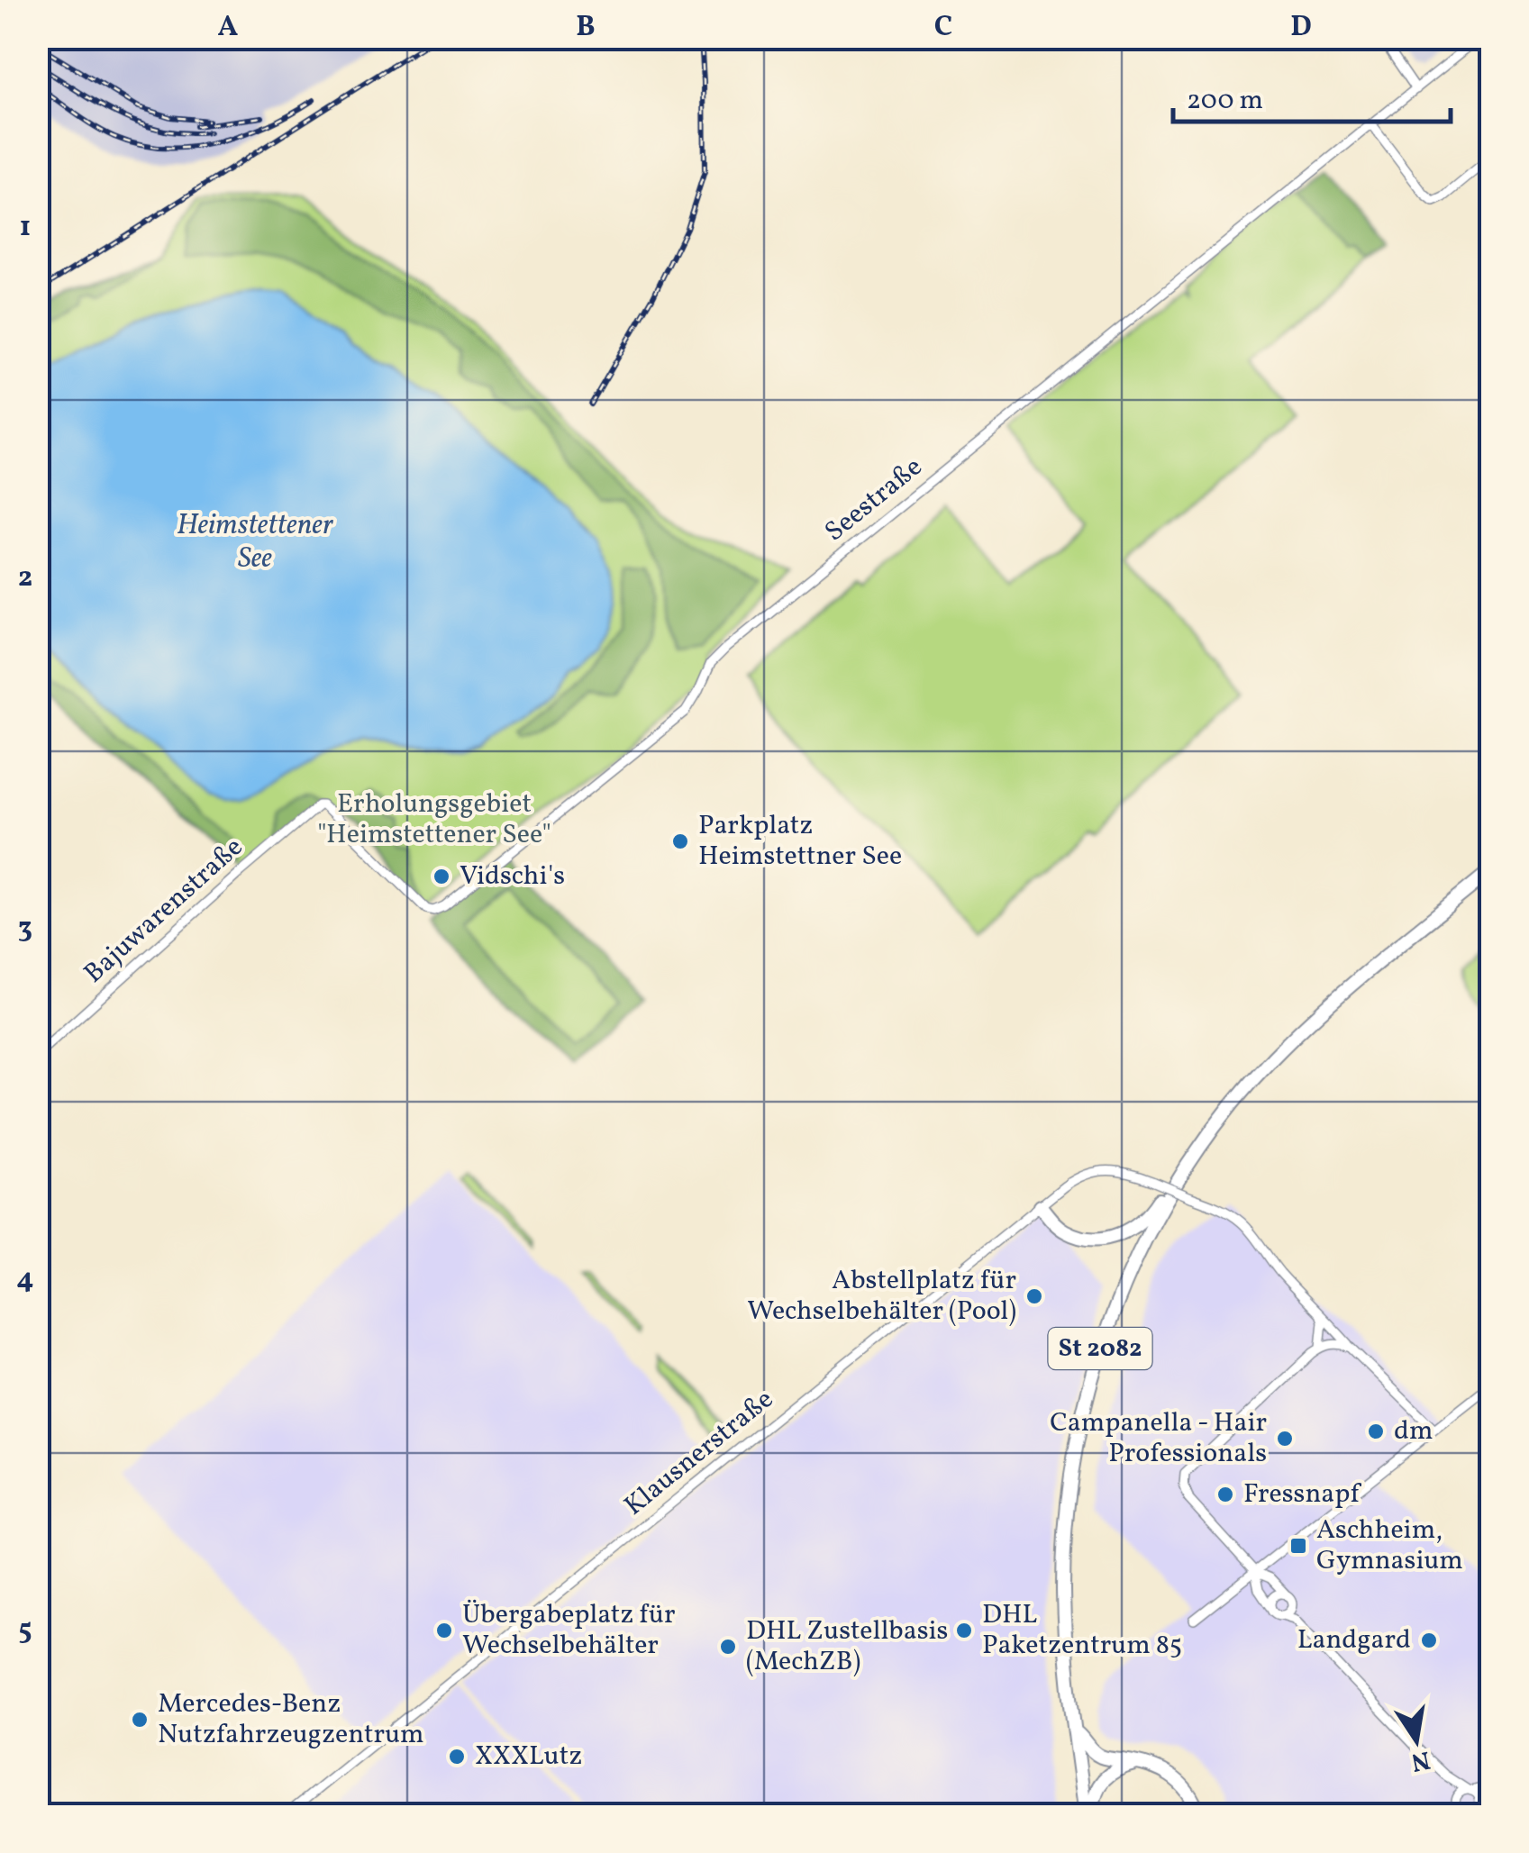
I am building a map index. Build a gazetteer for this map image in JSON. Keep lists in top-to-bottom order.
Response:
{
  "streets": {
    "main road": ["St 2082"],
    "street": ["Seestraße", "Bajuwarenstraße", "Klausnerstraße"]
  },
  "crossings": [
    ["Seestraße", "Bajuwarenstraße"]
  ],
  "water": ["Heimstettener See"],
  "parks": ["Erholungsgebiet \"Heimstettener See\""],
  "places": {
    "other": [
      "Parkplatz Heimstettner See",
      "Vidschi's",
      "Abstellplatz für Wechselbehälter (Pool)",
      "dm",
      "Campanella - Hair Professionals",
      "Fressnapf",
      "Übergabeplatz für Wechselbehälter",
      "DHL Paketzentrum 85",
      "Landgard",
      "DHL Zustellbasis (MechZB)",
      "Mercedes-Benz Nutzfahrzeugzentrum",
      "XXXLutz"
    ],
    "transit": ["Aschheim, Gymnasium"]
  },
  "scale_bar": "200 m",
  "north": "bottom",
  "grid": {
    "columns": [
      "A",
      "B",
      "C",
      "D"
    ],
    "rows": [
      "1",
      "2",
      "3",
      "4",
      "5"
    ]
  }
}
